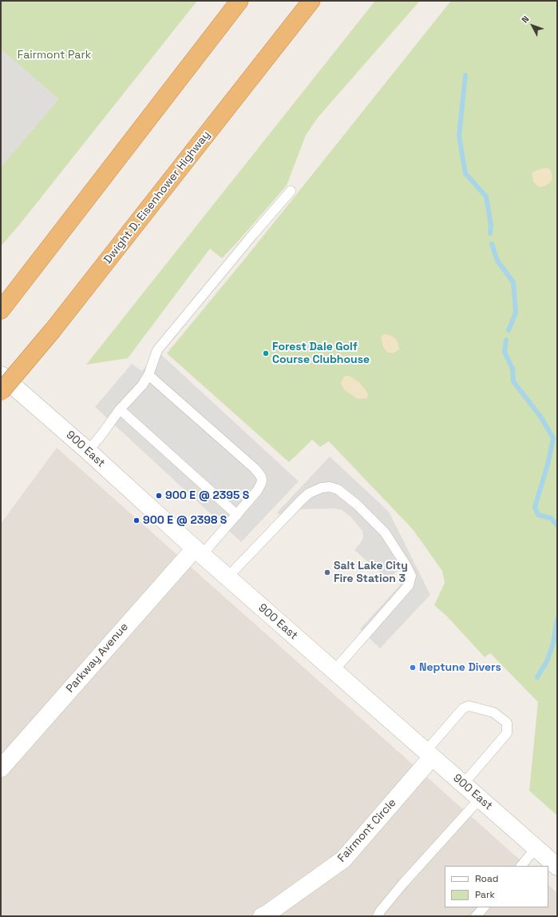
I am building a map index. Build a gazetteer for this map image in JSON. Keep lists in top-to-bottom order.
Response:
{
  "streets": {
    "highway": ["Dwight D. Eisenhower Highway"],
    "street": ["900 East", "Parkway Avenue", "Fairmont Circle"]
  },
  "crossings": [
    ["900 East", "Parkway Avenue"],
    ["900 East", "Fairmont Circle"]
  ],
  "parks": ["Fairmont Park"],
  "places": [
    "Forest Dale Golf Course Clubhouse",
    "900 E @ 2395 S",
    "900 E @ 2398 S",
    "Salt Lake City Fire Station 3",
    "Neptune Divers"
  ],
  "legend": ["Road", "Park"],
  "north": "top left"
}
